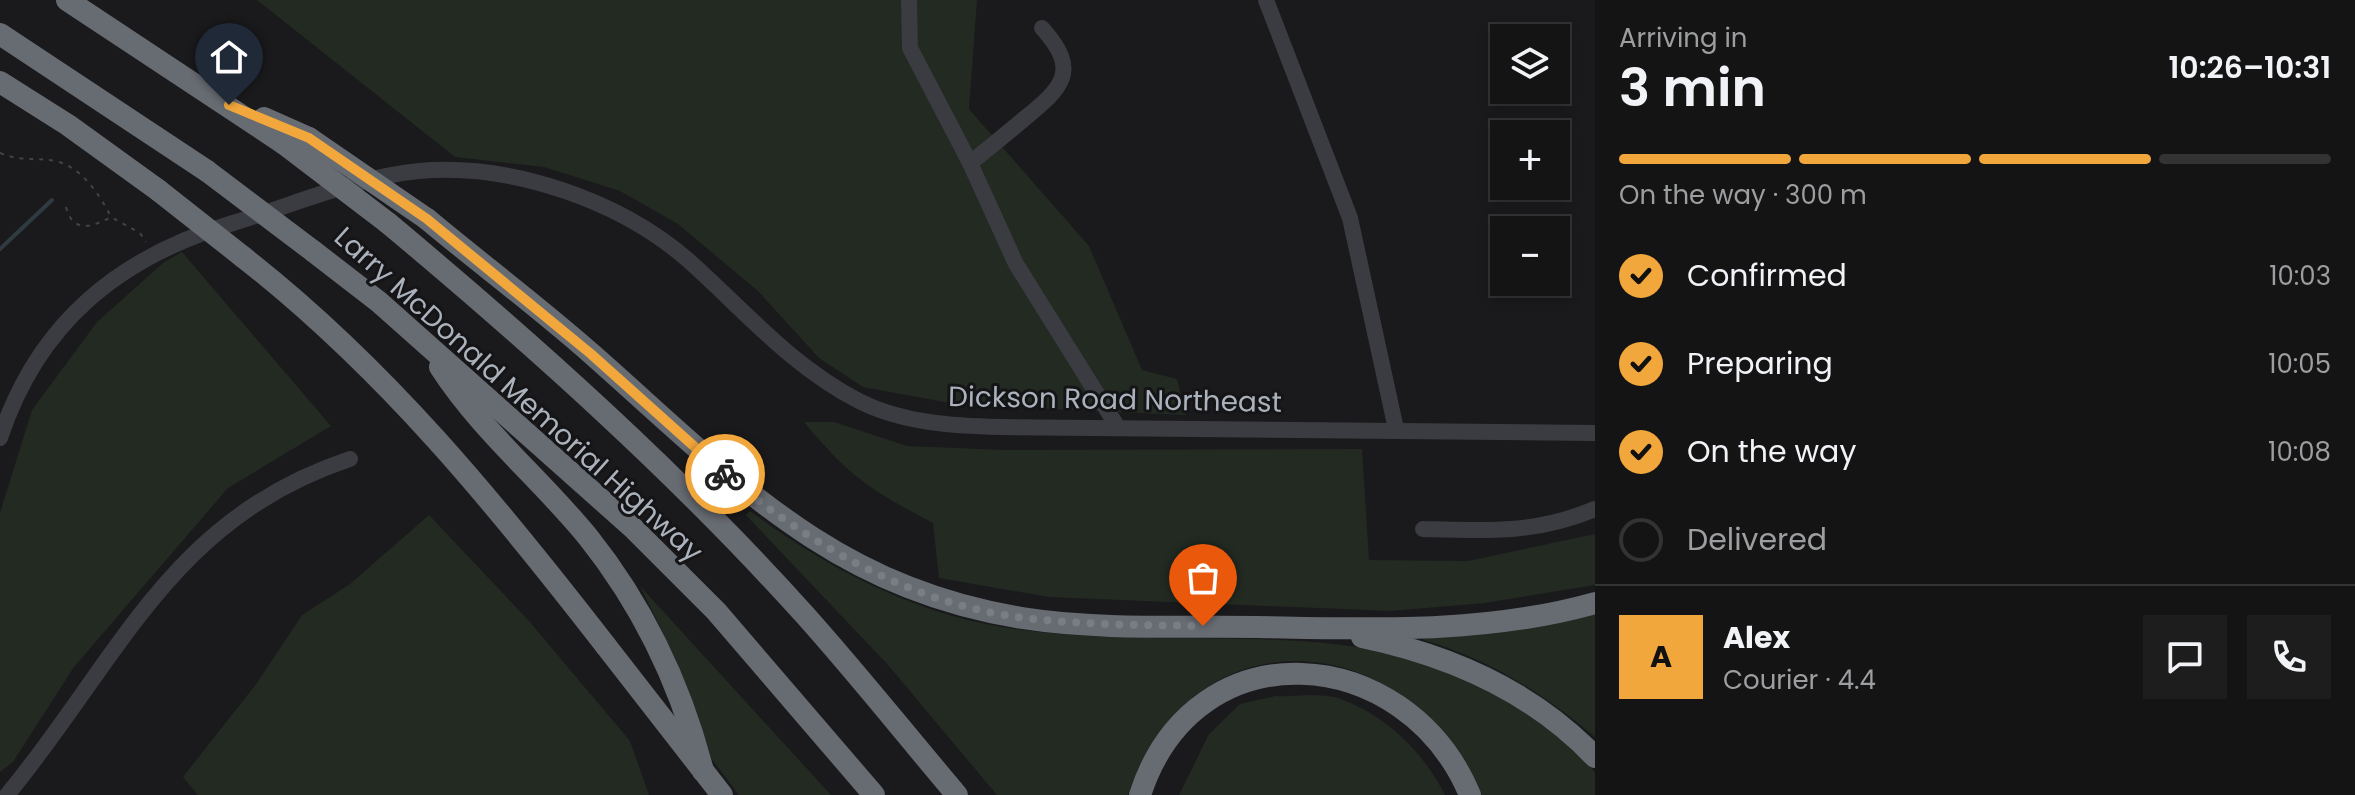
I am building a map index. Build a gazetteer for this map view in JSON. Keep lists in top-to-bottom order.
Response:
{
  "streets": {
    "highway": ["Larry McDonald Memorial Highway"],
    "street": ["Dickson Road Northeast"]
  },
  "page": {
    "heading": ["3 min", "Arriving in", "10:26–10:31"],
    "panel": ["Alex", "Courier · 4.4"],
    "map_buttons": ["+", "−"],
    "bar": "On the way · 300 m",
    "list": [
      ["Confirmed", "10:03"],
      ["Preparing", "10:05"],
      ["On the way", "10:08"],
      "Delivered"
    ],
    "round": "A"
  }
}
